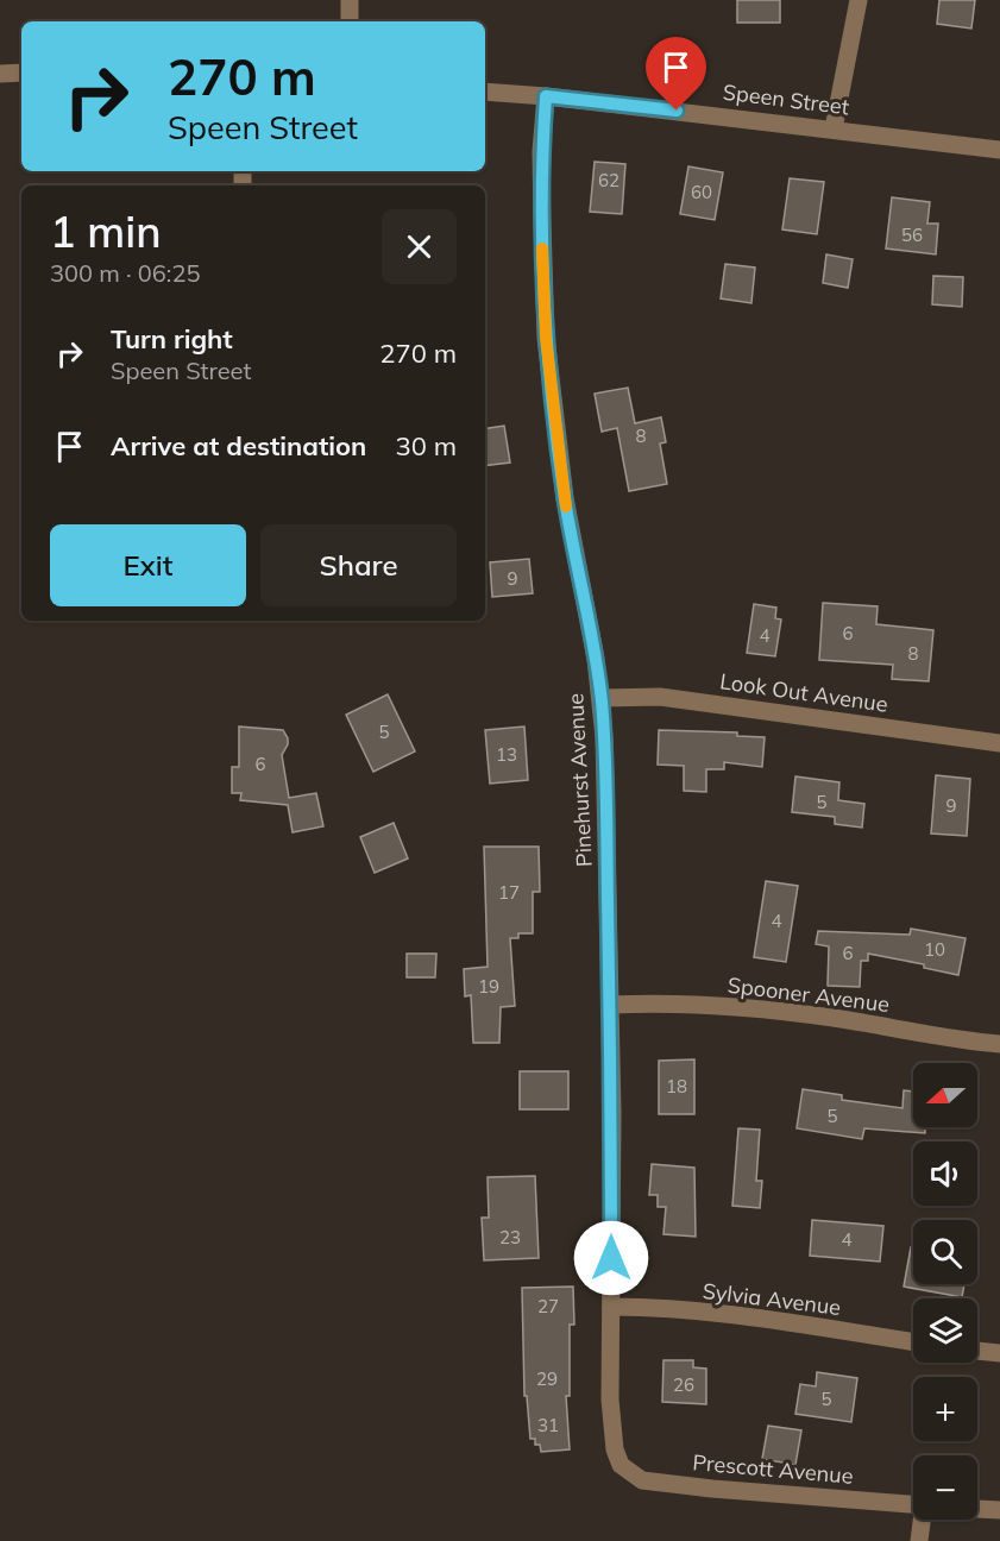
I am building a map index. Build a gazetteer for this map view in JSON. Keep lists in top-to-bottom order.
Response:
{
  "streets": {
    "street": [
      "Speen Street",
      "Look Out Avenue",
      "Pinehurst Avenue",
      "Spooner Avenue",
      "Sylvia Avenue",
      "Prescott Avenue"
    ]
  },
  "crossings": [
    ["Speen Street", "Pinehurst Avenue"],
    ["Look Out Avenue", "Pinehurst Avenue"],
    ["Pinehurst Avenue", "Spooner Avenue"],
    ["Pinehurst Avenue", "Sylvia Avenue"],
    ["Pinehurst Avenue", "Prescott Avenue"]
  ],
  "house_numbers": [
    "62",
    "60",
    "56",
    "8",
    "9",
    "6",
    "4",
    "8",
    "5",
    "13",
    "6",
    "5",
    "9",
    "17",
    "4",
    "10",
    "6",
    "19",
    "18",
    "5",
    "23",
    "4",
    "27",
    "29",
    "26",
    "5",
    "31"
  ],
  "north": "left",
  "page": {
    "turn": ["270 m", "Speen Street"],
    "heading": ["1 min", "300 m · 06:25"],
    "list": [
      {
        "name": "Turn right",
        "note": "Speen Street",
        "value": "270 m"
      },
      {
        "name": "Arrive at destination",
        "value": "30 m"
      }
    ],
    "buttons": ["Exit", "Share"],
    "map_buttons": ["+", "−"]
  }
}
